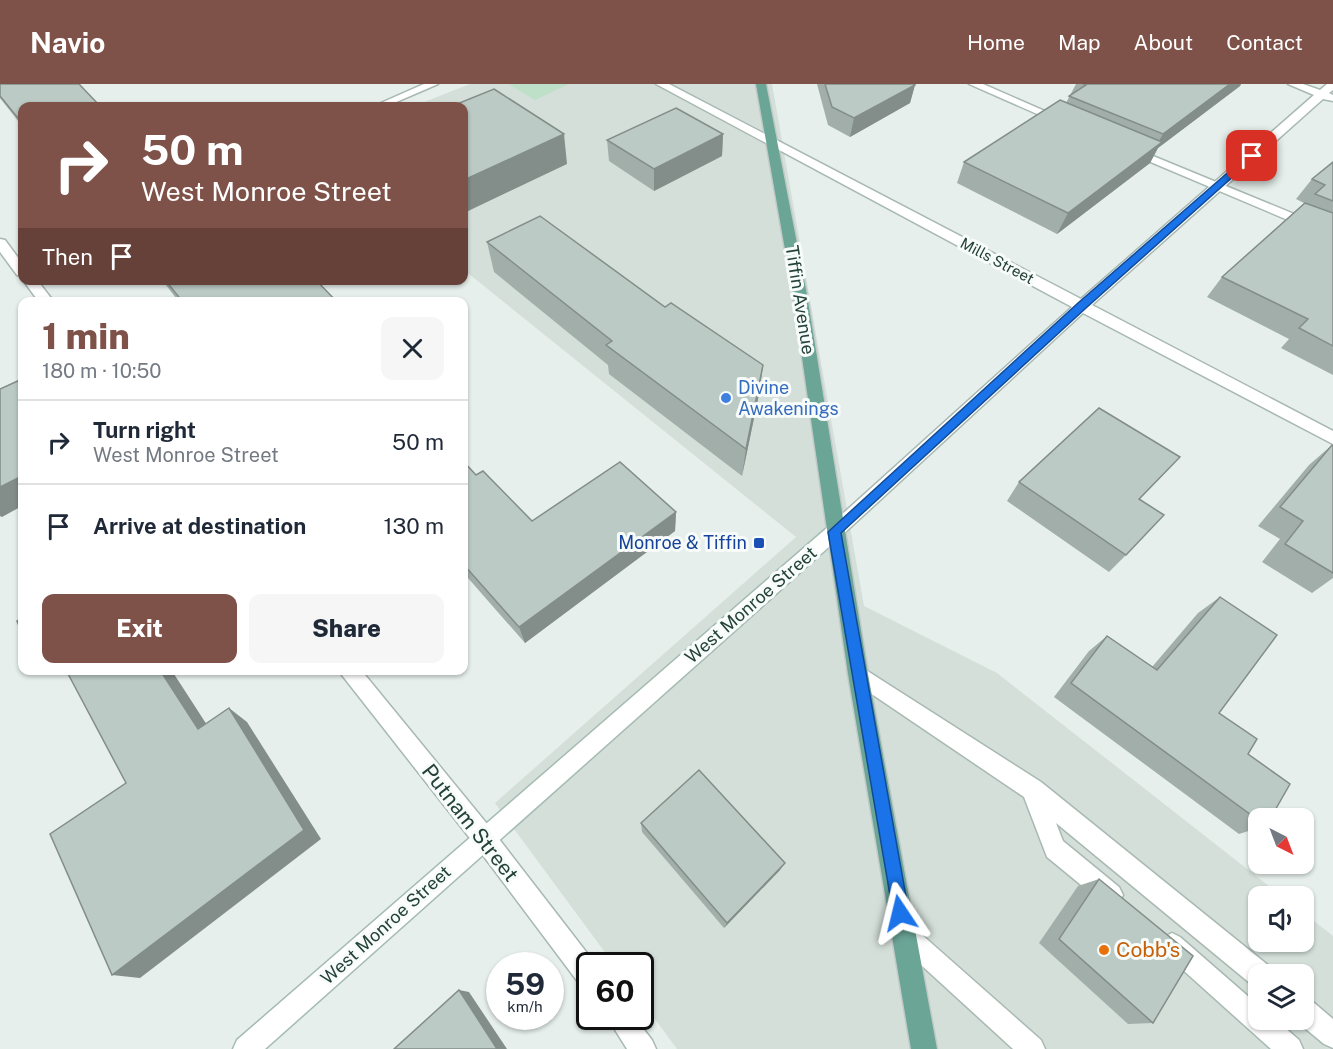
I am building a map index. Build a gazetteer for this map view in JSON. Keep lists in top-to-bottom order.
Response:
{
  "streets": {
    "main road": ["Tiffin Avenue"],
    "street": ["Mills Street", "West Monroe Street", "Putnam Street"]
  },
  "crossings": [
    ["Mills Street", "Tiffin Avenue"],
    ["Mills Street", "West Monroe Street"],
    ["Tiffin Avenue", "West Monroe Street"],
    ["West Monroe Street", "Putnam Street"]
  ],
  "places": {
    "other": ["Divine Awakenings", "Cobb's"],
    "transit": ["Monroe & Tiffin"]
  },
  "north": "bottom right",
  "page": {
    "header": "Navio",
    "nav": [
      "Home",
      "Map",
      "About",
      "Contact"
    ],
    "turn": ["50 m", "West Monroe Street"],
    "then": "Then",
    "heading": ["1 min", "180 m · 10:50"],
    "list": [
      {
        "name": "Turn right",
        "note": "West Monroe Street",
        "value": "50 m"
      },
      {
        "name": "Arrive at destination",
        "value": "130 m"
      }
    ],
    "buttons": ["Exit", "Share"],
    "speed": "59 km/h",
    "limit": "60"
  }
}
